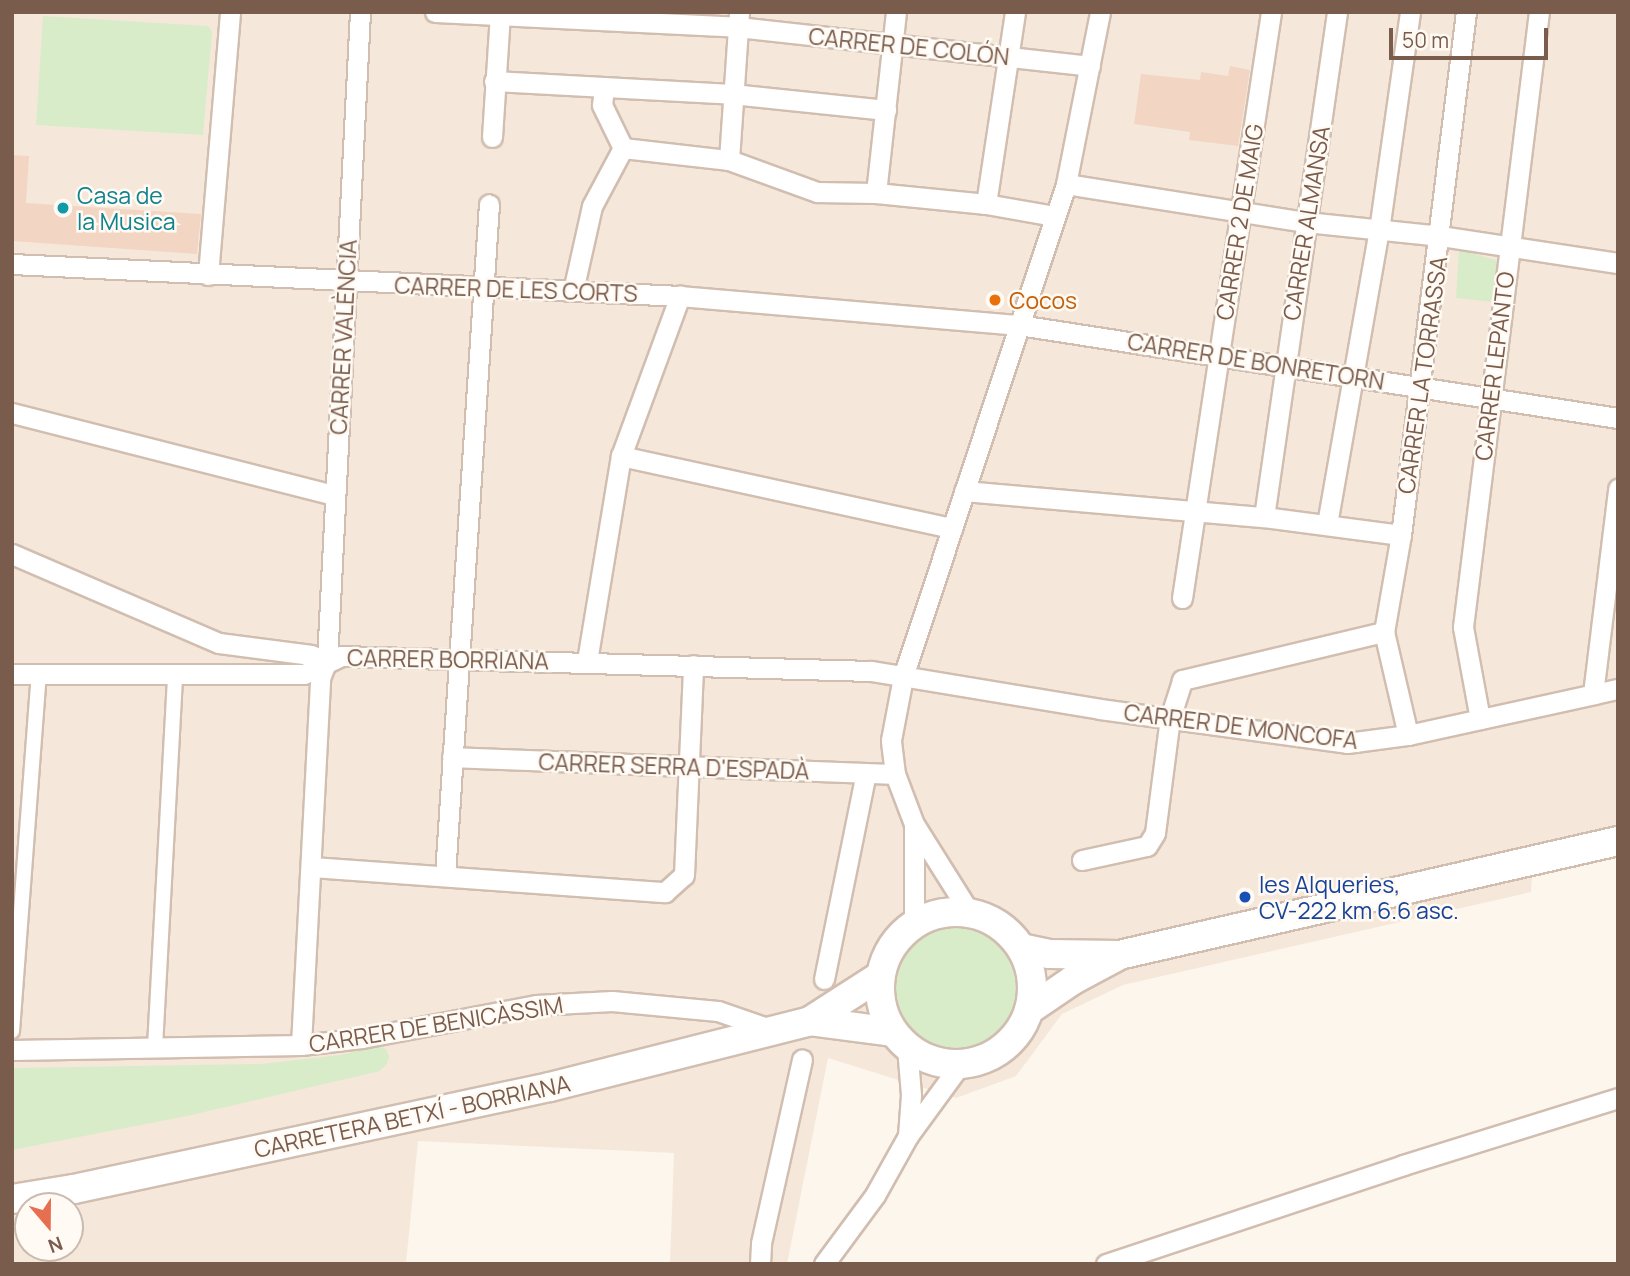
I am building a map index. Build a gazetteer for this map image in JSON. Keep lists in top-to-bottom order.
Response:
{
  "streets": {
    "main road": ["CARRETERA BETXÍ - BORRIANA"],
    "street": [
      "CARRER DE COLÓN",
      "CARRER 2 DE MAIG",
      "CARRER ALMANSA",
      "CARRER DE LES CORTS",
      "CARRER VALÈNCIA",
      "CARRER DE BONRETORN",
      "CARRER LEPANTO",
      "CARRER LA TORRASSA",
      "CARRER BORRIANA",
      "CARRER DE MONCOFA",
      "CARRER SERRA D'ESPADÀ",
      "CARRER DE BENICÀSSIM"
    ]
  },
  "crossings": [
    ["CARRER 2 DE MAIG", "CARRER DE BONRETORN"],
    ["CARRER ALMANSA", "CARRER DE BONRETORN"],
    ["CARRER DE LES CORTS", "CARRER VALÈNCIA"],
    ["CARRER DE LES CORTS", "CARRER DE BONRETORN"],
    ["CARRER VALÈNCIA", "CARRER BORRIANA"],
    ["CARRER VALÈNCIA", "CARRER DE BENICÀSSIM"],
    ["CARRER DE BONRETORN", "CARRER LEPANTO"],
    ["CARRER DE BONRETORN", "CARRER LA TORRASSA"],
    ["CARRER LEPANTO", "CARRER DE MONCOFA"],
    ["CARRER LA TORRASSA", "CARRER DE MONCOFA"],
    ["CARRER BORRIANA", "CARRER DE MONCOFA"],
    ["CARRER DE BENICÀSSIM", "CARRETERA BETXÍ - BORRIANA"]
  ],
  "places": ["Casa de la Musica", "Cocos", "les Alqueries, CV-222 km 6.6 asc."],
  "scale_bar": "50 m",
  "north": "bottom"
}
